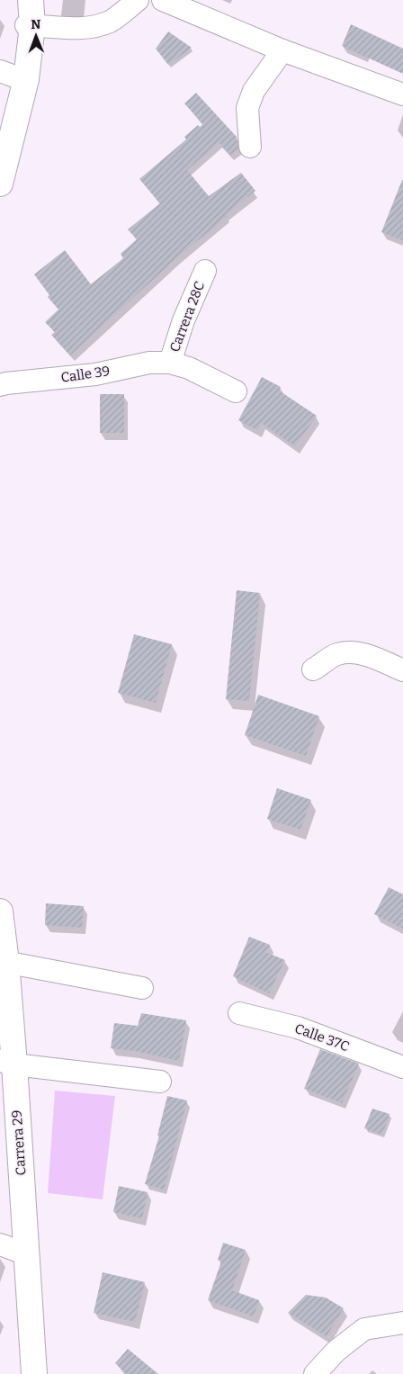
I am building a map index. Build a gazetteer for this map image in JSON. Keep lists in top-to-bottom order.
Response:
{
  "streets": {
    "street": [
      "Carrera 28C",
      "Calle 39",
      "Calle 37C",
      "Carrera 29"
    ]
  },
  "crossings": [
    ["Carrera 28C", "Calle 39"]
  ],
  "north": "top"
}
